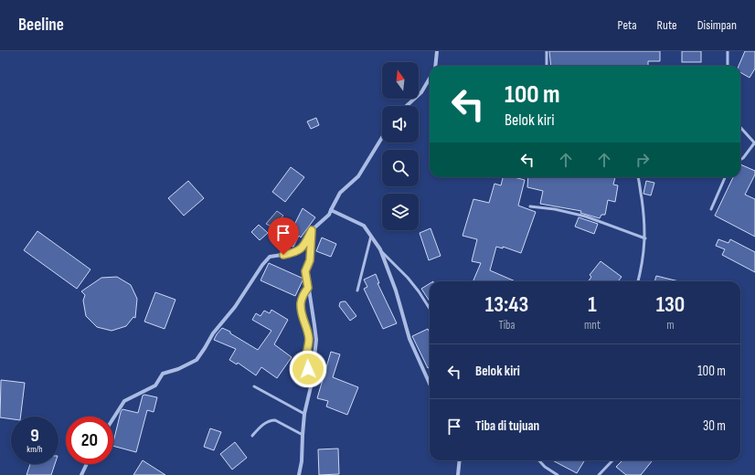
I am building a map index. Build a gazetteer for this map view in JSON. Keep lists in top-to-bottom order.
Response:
{
  "north": "top",
  "page": {
    "header": "Beeline",
    "nav": ["Peta", "Rute", "Disimpan"],
    "turn": ["100 m", "Belok kiri"],
    "eta": [
      "13:43",
      "Tiba",
      "1",
      "mnt",
      "130",
      "m"
    ],
    "list": [
      {
        "name": "Belok kiri",
        "value": "100 m"
      },
      {
        "name": "Tiba di tujuan",
        "value": "30 m"
      }
    ],
    "speed": "9 km/h",
    "limit": "20"
  }
}
